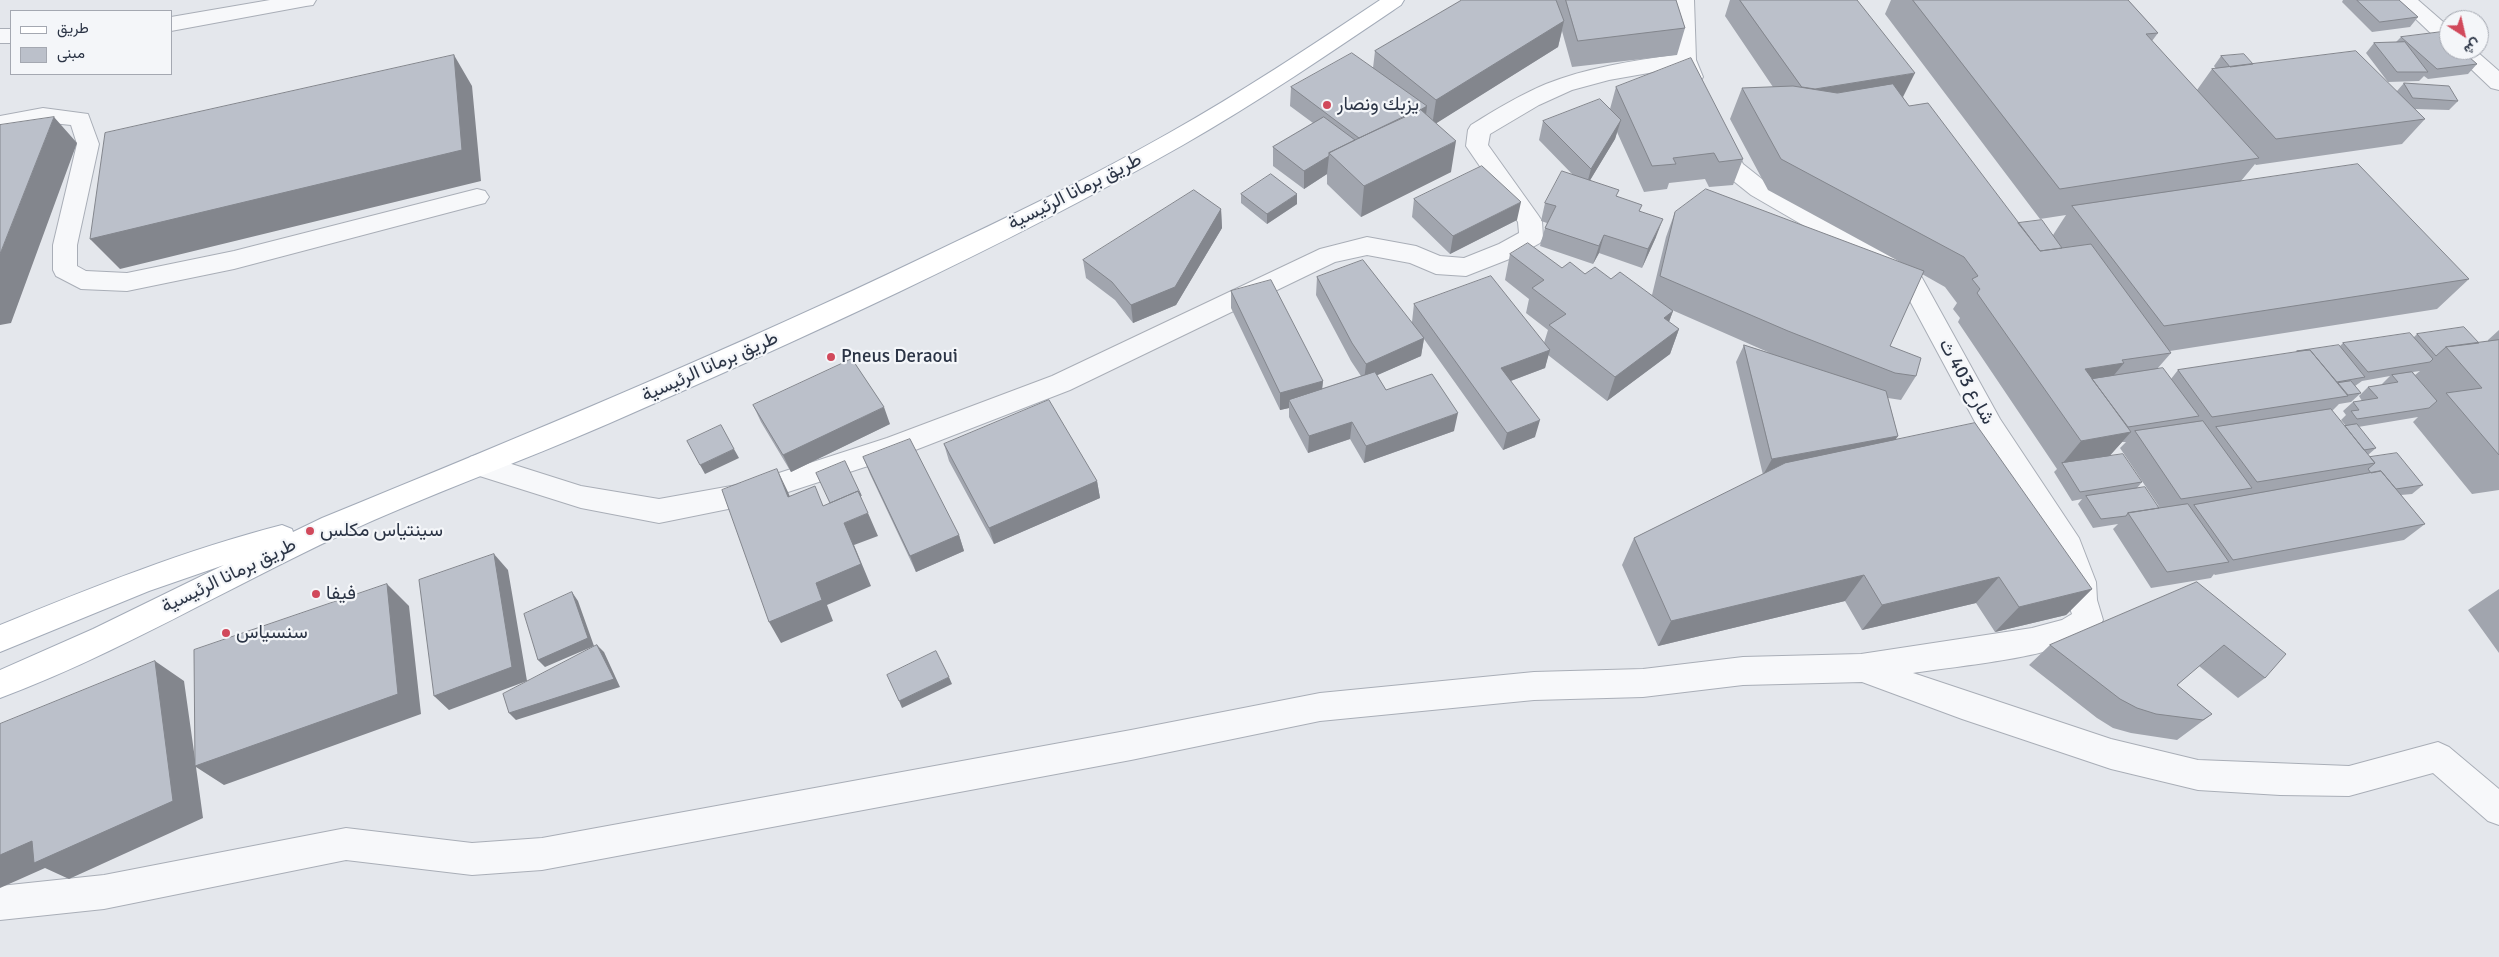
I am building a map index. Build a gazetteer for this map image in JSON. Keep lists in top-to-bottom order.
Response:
{
  "streets": {
    "main road": ["طريق برمانا الرئيسية"],
    "street": ["شارع 403 ث"]
  },
  "places": [
    "يزبك ونصار",
    "Pneus Deraoui",
    "سينتياس مكلس",
    "فيفا",
    "سنسياس"
  ],
  "legend": ["طريق", "مبنى"],
  "north": "bottom right"
}
